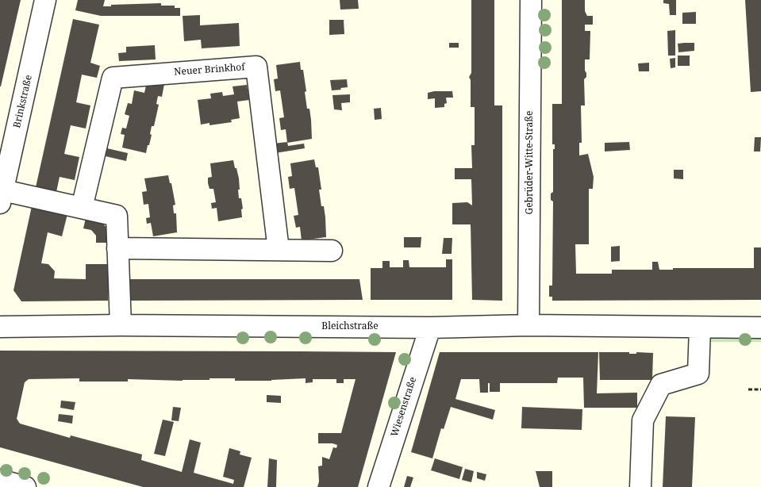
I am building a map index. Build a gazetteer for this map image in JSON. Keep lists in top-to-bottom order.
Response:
{
  "streets": {
    "street": [
      "Neuer Brinkhof",
      "Brinkstraße",
      "Gebrüder-Witte-Straße",
      "Bleichstraße",
      "Wiesenstraße"
    ]
  },
  "crossings": [
    ["Gebrüder-Witte-Straße", "Bleichstraße"],
    ["Bleichstraße", "Wiesenstraße"]
  ]
}
